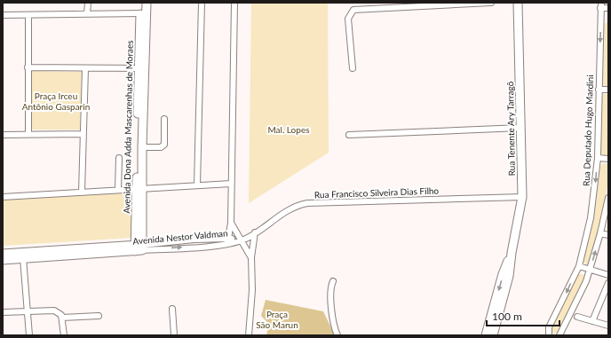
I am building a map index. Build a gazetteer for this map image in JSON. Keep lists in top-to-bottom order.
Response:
{
  "streets": {
    "main road": ["Avenida Dona Adda Mascarenhas de Moraes", "Rua Tenente Ary Tarragô", "Avenida Nestor Valdman"],
    "street": ["Rua Deputado Hugo Mardini", "Rua Francisco Silveira Dias Filho"]
  },
  "crossings": [
    ["Avenida Dona Adda Mascarenhas de Moraes", "Avenida Nestor Valdman"],
    ["Rua Tenente Ary Tarragô", "Rua Francisco Silveira Dias Filho"],
    ["Rua Francisco Silveira Dias Filho", "Avenida Nestor Valdman"]
  ],
  "parks": ["Praça Irceu Antônio Gasparin", "Mal. Lopes", "Praça São Marun"],
  "scale_bar": "100 m"
}
